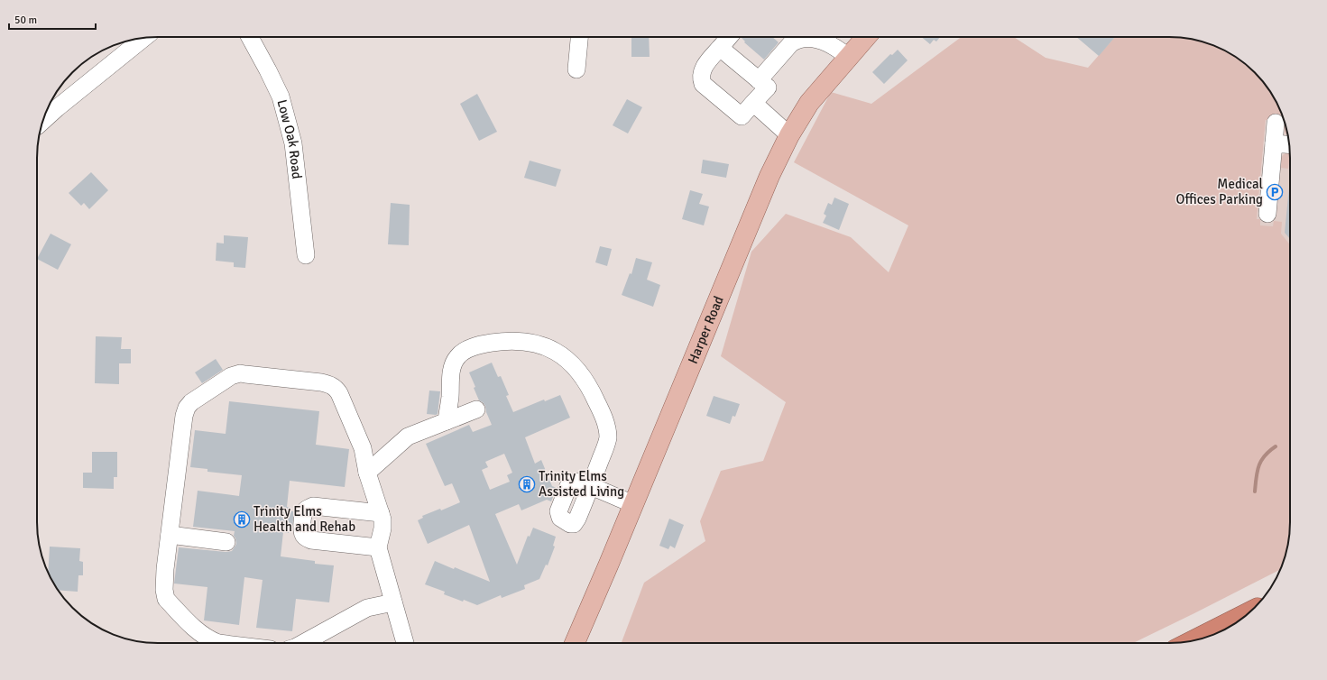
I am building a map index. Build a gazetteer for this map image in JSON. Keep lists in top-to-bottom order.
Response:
{
  "streets": {
    "main road": ["Harper Road"],
    "street": ["Low Oak Road"]
  },
  "places": {
    "parking": ["Medical Offices Parking"],
    "building": ["Trinity Elms Assisted Living", "Trinity Elms Health and Rehab"]
  },
  "scale_bar": "50 m"
}
